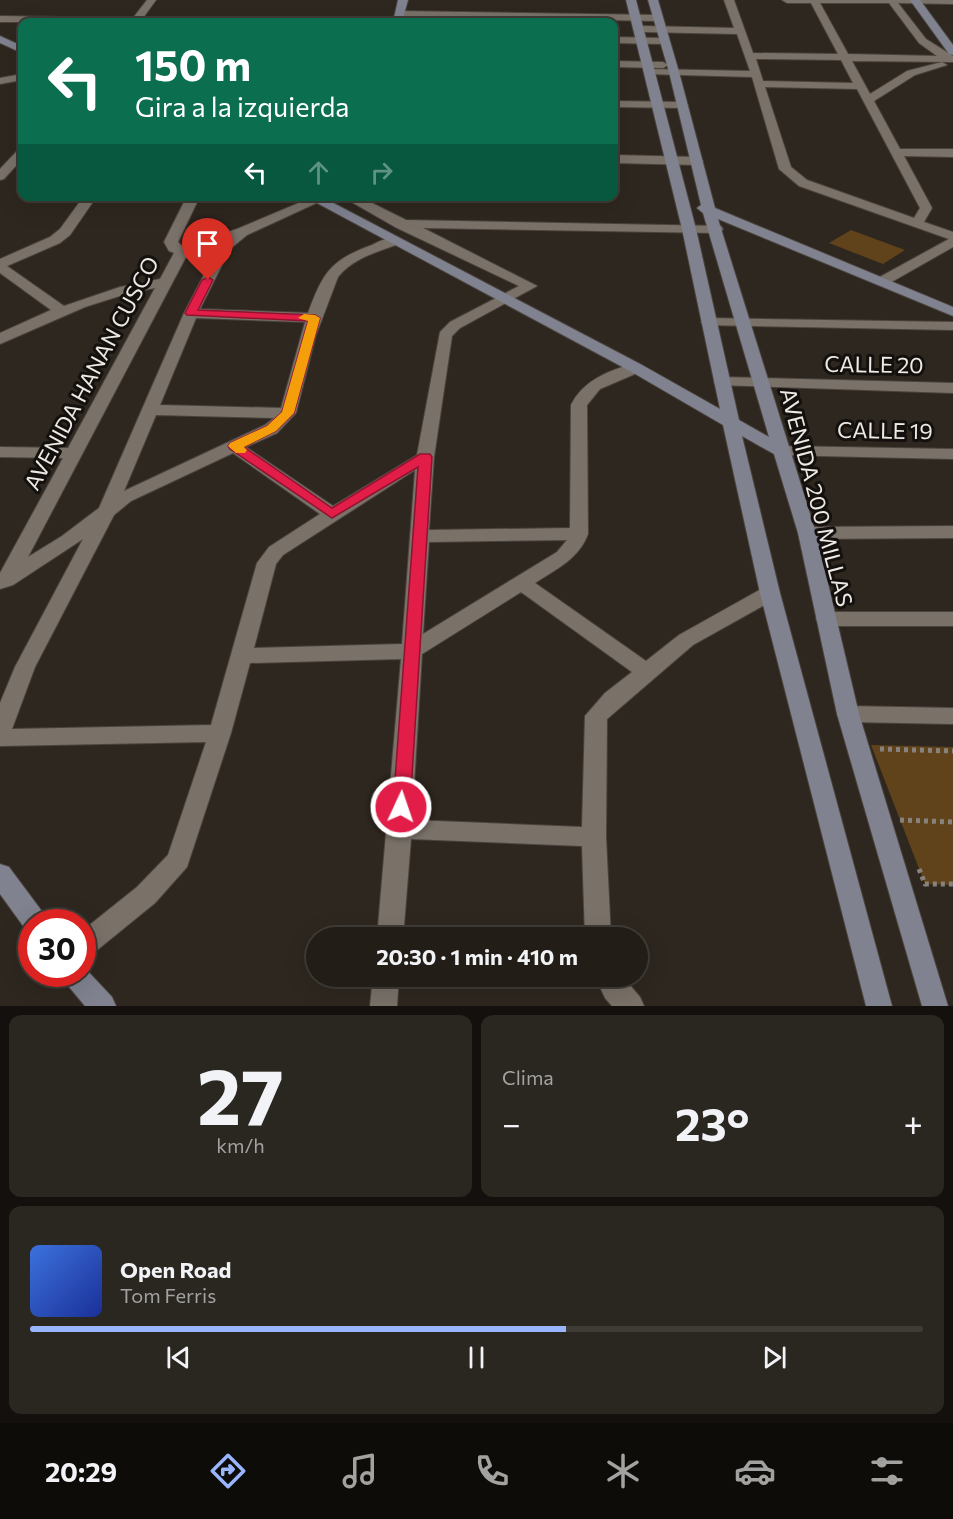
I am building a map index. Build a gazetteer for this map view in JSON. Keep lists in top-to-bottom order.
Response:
{
  "streets": {
    "main road": ["AVENIDA 200 MILLAS"],
    "street": ["CALLE 20", "AVENIDA HANAN CUSCO", "CALLE 19"]
  },
  "crossings": [
    ["CALLE 20", "AVENIDA 200 MILLAS"],
    ["CALLE 19", "AVENIDA 200 MILLAS"]
  ],
  "page": {
    "turn": ["150 m", "Gira a la izquierda"],
    "limit": "30",
    "trip": "20:30 · 1 min · 410 m",
    "tile": [
      ["27", "km/h"],
      "Clima"
    ],
    "heat": ["−", "23°", "+"],
    "song": ["Open Road", "Tom Ferris"],
    "tabs": "20:29"
  }
}
